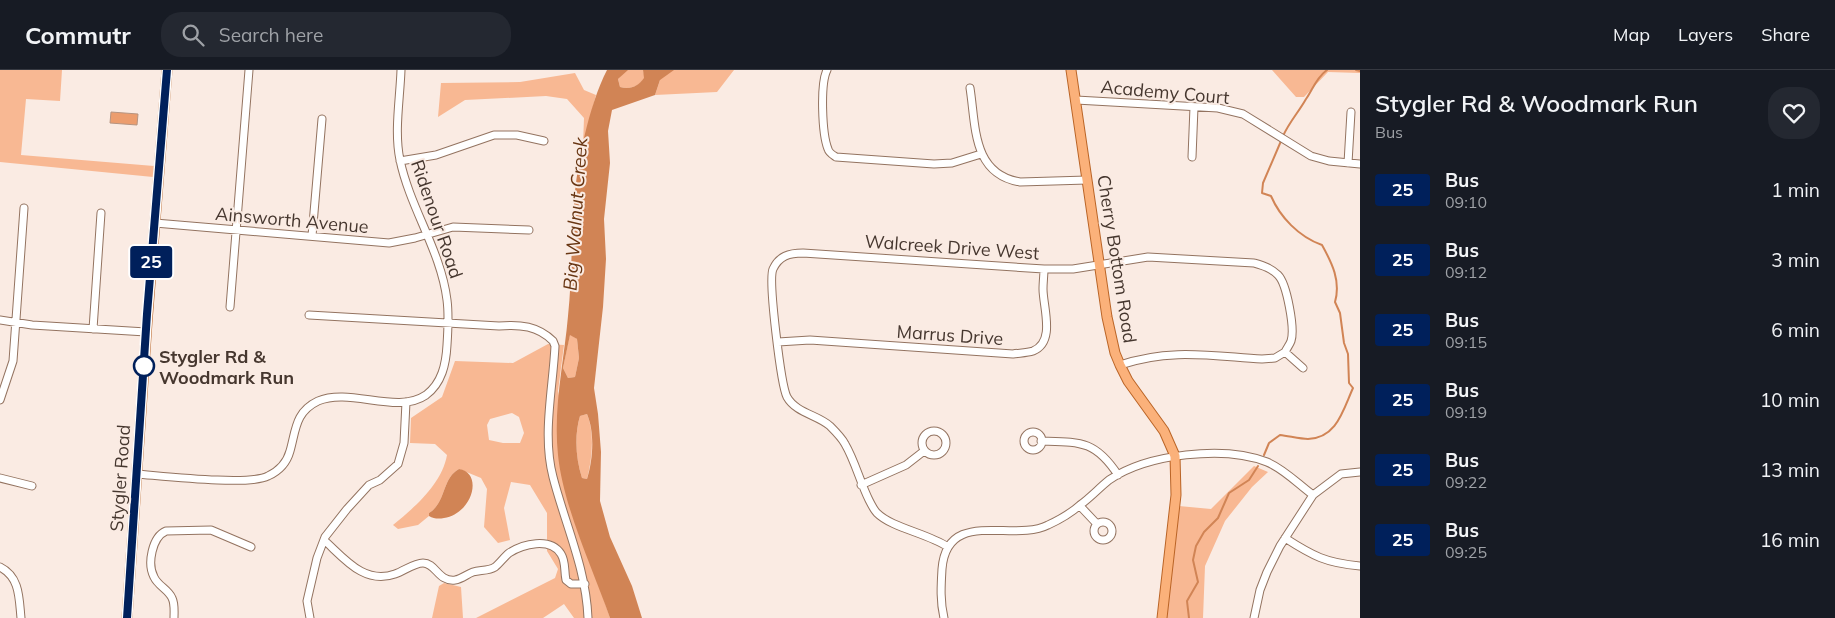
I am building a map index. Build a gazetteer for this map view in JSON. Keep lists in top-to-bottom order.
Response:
{
  "streets": {
    "main road": ["Cherry Bottom Road", "Stygler Road"],
    "street": [
      "Academy Court",
      "Ridenour Road",
      "Ainsworth Avenue",
      "Walcreek Drive West",
      "Marrus Drive"
    ]
  },
  "crossings": [
    ["Academy Court", "Cherry Bottom Road"],
    ["Ridenour Road", "Ainsworth Avenue"],
    ["Ridenour Road", "Stygler Road"],
    ["Ainsworth Avenue", "Stygler Road"],
    ["Walcreek Drive West", "Cherry Bottom Road"],
    ["Walcreek Drive West", "Marrus Drive"]
  ],
  "water": ["Big Walnut Creek"],
  "places": ["Stygler Rd & Woodmark Run"],
  "lines": ["bus line 25"],
  "page": {
    "header": "Commutr",
    "search": "Search here",
    "nav": ["Map", "Layers", "Share"],
    "on_map": "25",
    "heading": ["Stygler Rd & Woodmark Run", "Bus"],
    "list": [
      {
        "mark": "25",
        "name": "Bus",
        "note": "09:10",
        "value": "1 min"
      },
      {
        "mark": "25",
        "name": "Bus",
        "note": "09:12",
        "value": "3 min"
      },
      {
        "mark": "25",
        "name": "Bus",
        "note": "09:15",
        "value": "6 min"
      },
      {
        "mark": "25",
        "name": "Bus",
        "note": "09:19",
        "value": "10 min"
      },
      {
        "mark": "25",
        "name": "Bus",
        "note": "09:22",
        "value": "13 min"
      },
      {
        "mark": "25",
        "name": "Bus",
        "note": "09:25",
        "value": "16 min"
      }
    ]
  }
}
